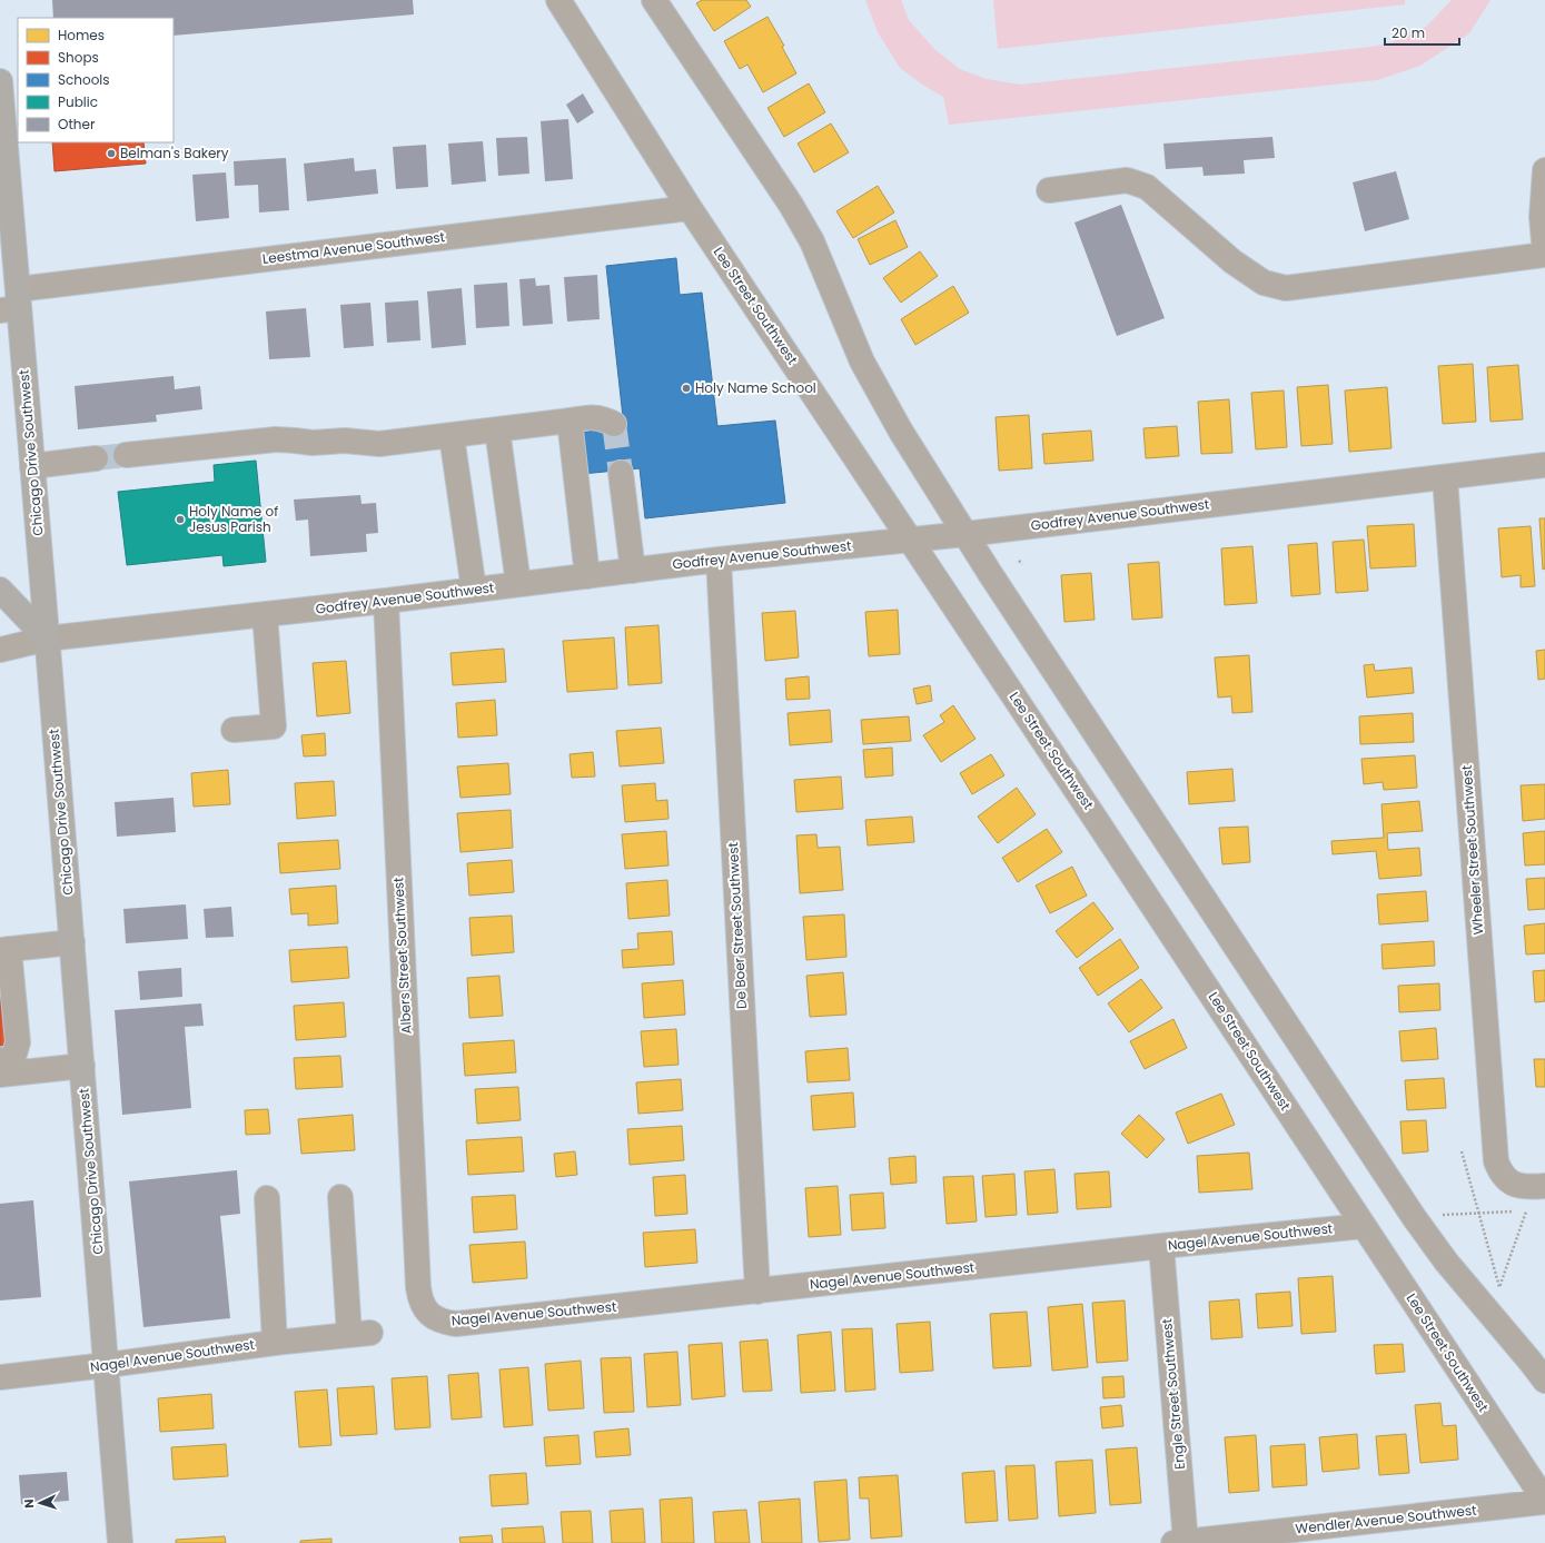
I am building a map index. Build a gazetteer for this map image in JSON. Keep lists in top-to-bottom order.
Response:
{
  "streets": {
    "main road": ["Chicago Drive Southwest"],
    "street": [
      "Leestma Avenue Southwest",
      "Lee Street Southwest",
      "Godfrey Avenue Southwest",
      "Wheeler Street Southwest",
      "De Boer Street Southwest",
      "Albers Street Southwest",
      "Nagel Avenue Southwest",
      "Engle Street Southwest",
      "Wendler Avenue Southwest"
    ]
  },
  "crossings": [
    ["Leestma Avenue Southwest", "Lee Street Southwest"],
    ["Leestma Avenue Southwest", "Chicago Drive Southwest"],
    ["Lee Street Southwest", "Godfrey Avenue Southwest"],
    ["Lee Street Southwest", "Nagel Avenue Southwest"],
    ["Lee Street Southwest", "Wendler Avenue Southwest"],
    ["Chicago Drive Southwest", "Godfrey Avenue Southwest"],
    ["Chicago Drive Southwest", "Nagel Avenue Southwest"],
    ["Godfrey Avenue Southwest", "Wheeler Street Southwest"],
    ["Godfrey Avenue Southwest", "De Boer Street Southwest"],
    ["Godfrey Avenue Southwest", "Albers Street Southwest"],
    ["De Boer Street Southwest", "Nagel Avenue Southwest"],
    ["Albers Street Southwest", "Nagel Avenue Southwest"],
    ["Nagel Avenue Southwest", "Engle Street Southwest"],
    ["Engle Street Southwest", "Wendler Avenue Southwest"]
  ],
  "places": ["Belman's Bakery", "Holy Name School", "Holy Name of Jesus Parish"],
  "legend": [
    "Homes",
    "Shops",
    "Schools",
    "Public",
    "Other"
  ],
  "scale_bar": "20 m",
  "north": "left"
}
